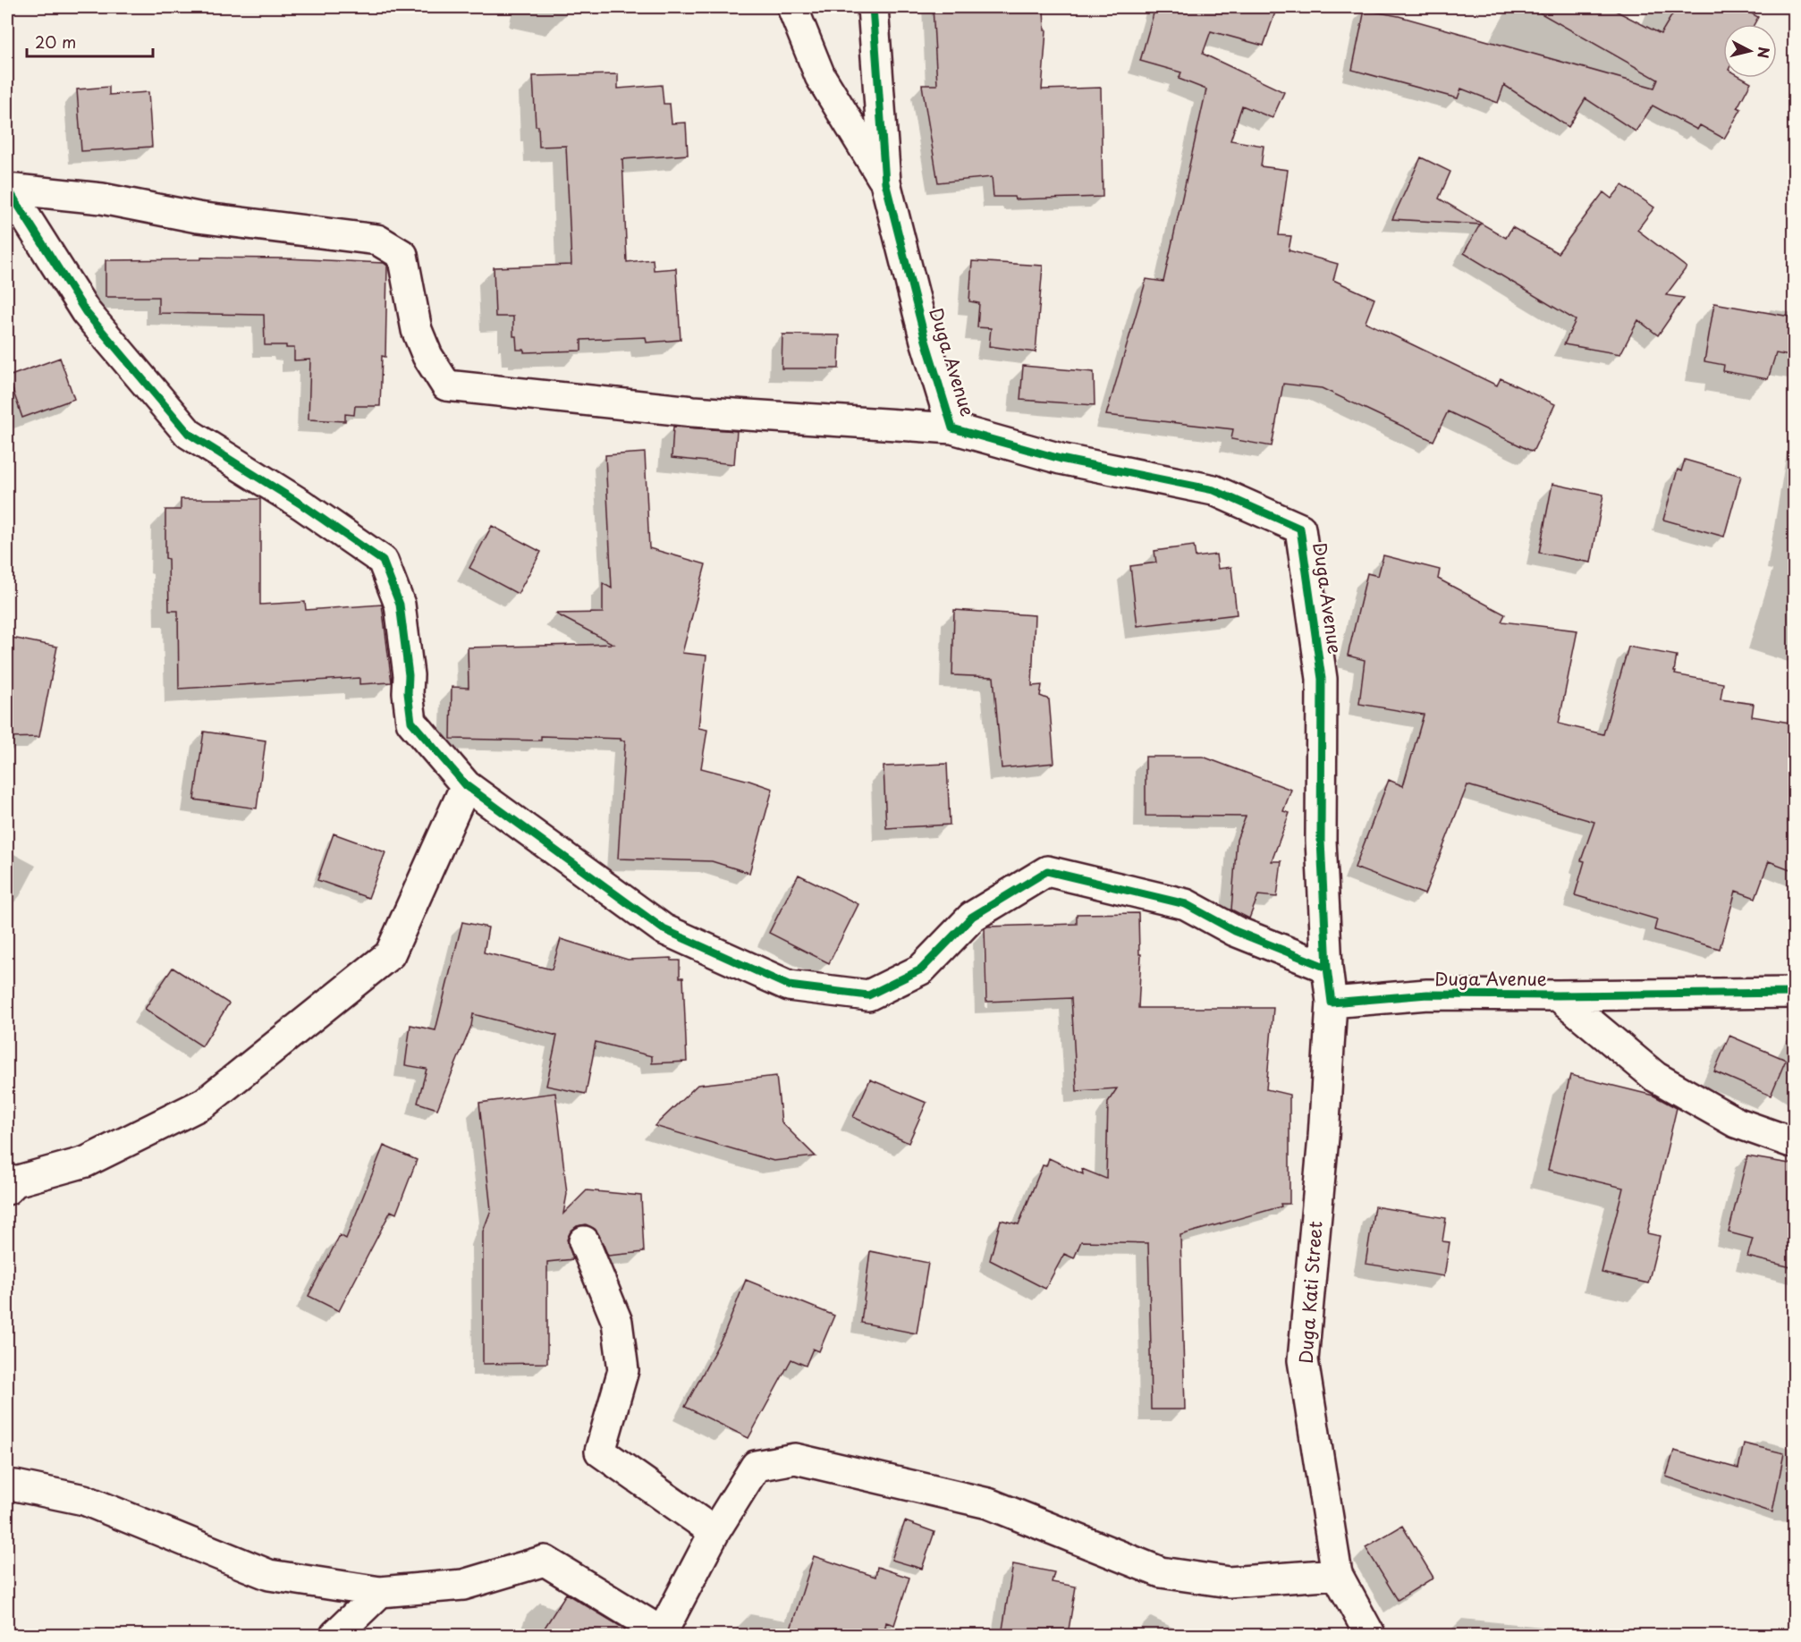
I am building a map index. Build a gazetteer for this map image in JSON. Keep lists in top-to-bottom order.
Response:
{
  "streets": {
    "street": ["Duga Avenue", "Duga Kati Street"]
  },
  "crossings": [
    ["Duga Avenue", "Duga Kati Street"]
  ],
  "scale_bar": "20 m",
  "north": "right"
}
